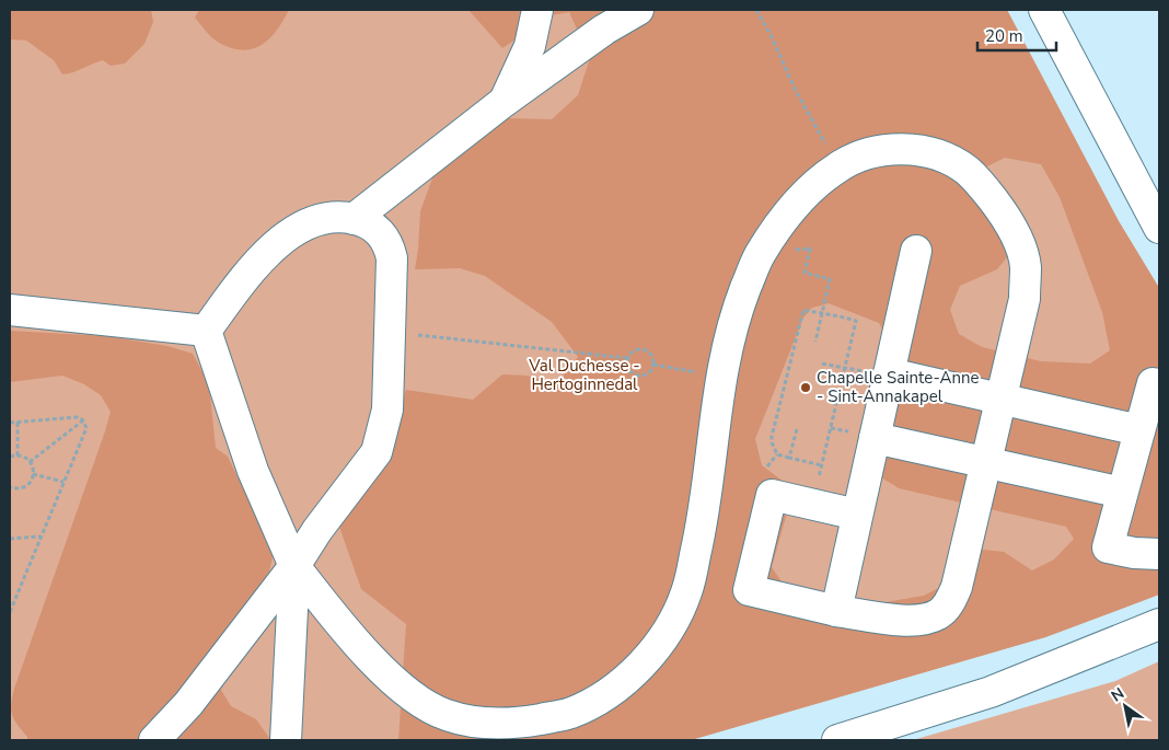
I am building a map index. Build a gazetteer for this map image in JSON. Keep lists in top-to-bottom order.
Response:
{
  "parks": ["Val Duchesse - Hertoginnedal"],
  "places": ["Chapelle Sainte-Anne - Sint-Annakapel"],
  "scale_bar": "20 m",
  "north": "top left"
}
